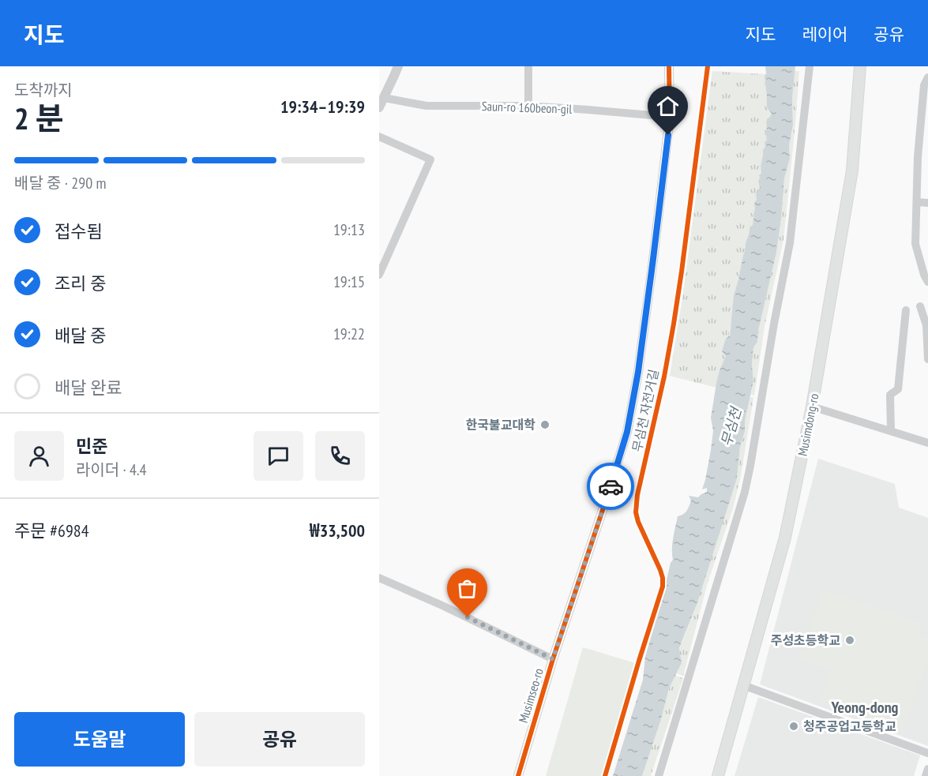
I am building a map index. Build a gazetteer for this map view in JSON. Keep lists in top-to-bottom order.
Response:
{
  "streets": {
    "main road": ["Musimdong-ro"],
    "street": ["Saun-ro 160beon-gil", "Musimseo-ro"],
    "cycle path": ["무심천 자전거길"]
  },
  "crossings": [
    ["Saun-ro 160beon-gil", "Musimseo-ro"]
  ],
  "districts": ["Yeong-dong"],
  "water": ["무심천"],
  "places": ["한국불교대학", "주성초등학교", "청주공업고등학교"],
  "page": {
    "header": "지도",
    "nav": ["지도", "레이어", "공유"],
    "heading": ["2 분", "도착까지", "19:34–19:39"],
    "panel": [
      "민준",
      "라이더 · 4.4",
      "주문 #6984",
      "₩33,500"
    ],
    "bar": "배달 중 · 290 m",
    "list": [
      ["접수됨", "19:13"],
      ["조리 중", "19:15"],
      ["배달 중", "19:22"],
      "배달 완료"
    ],
    "buttons": ["도움말", "공유"]
  }
}
